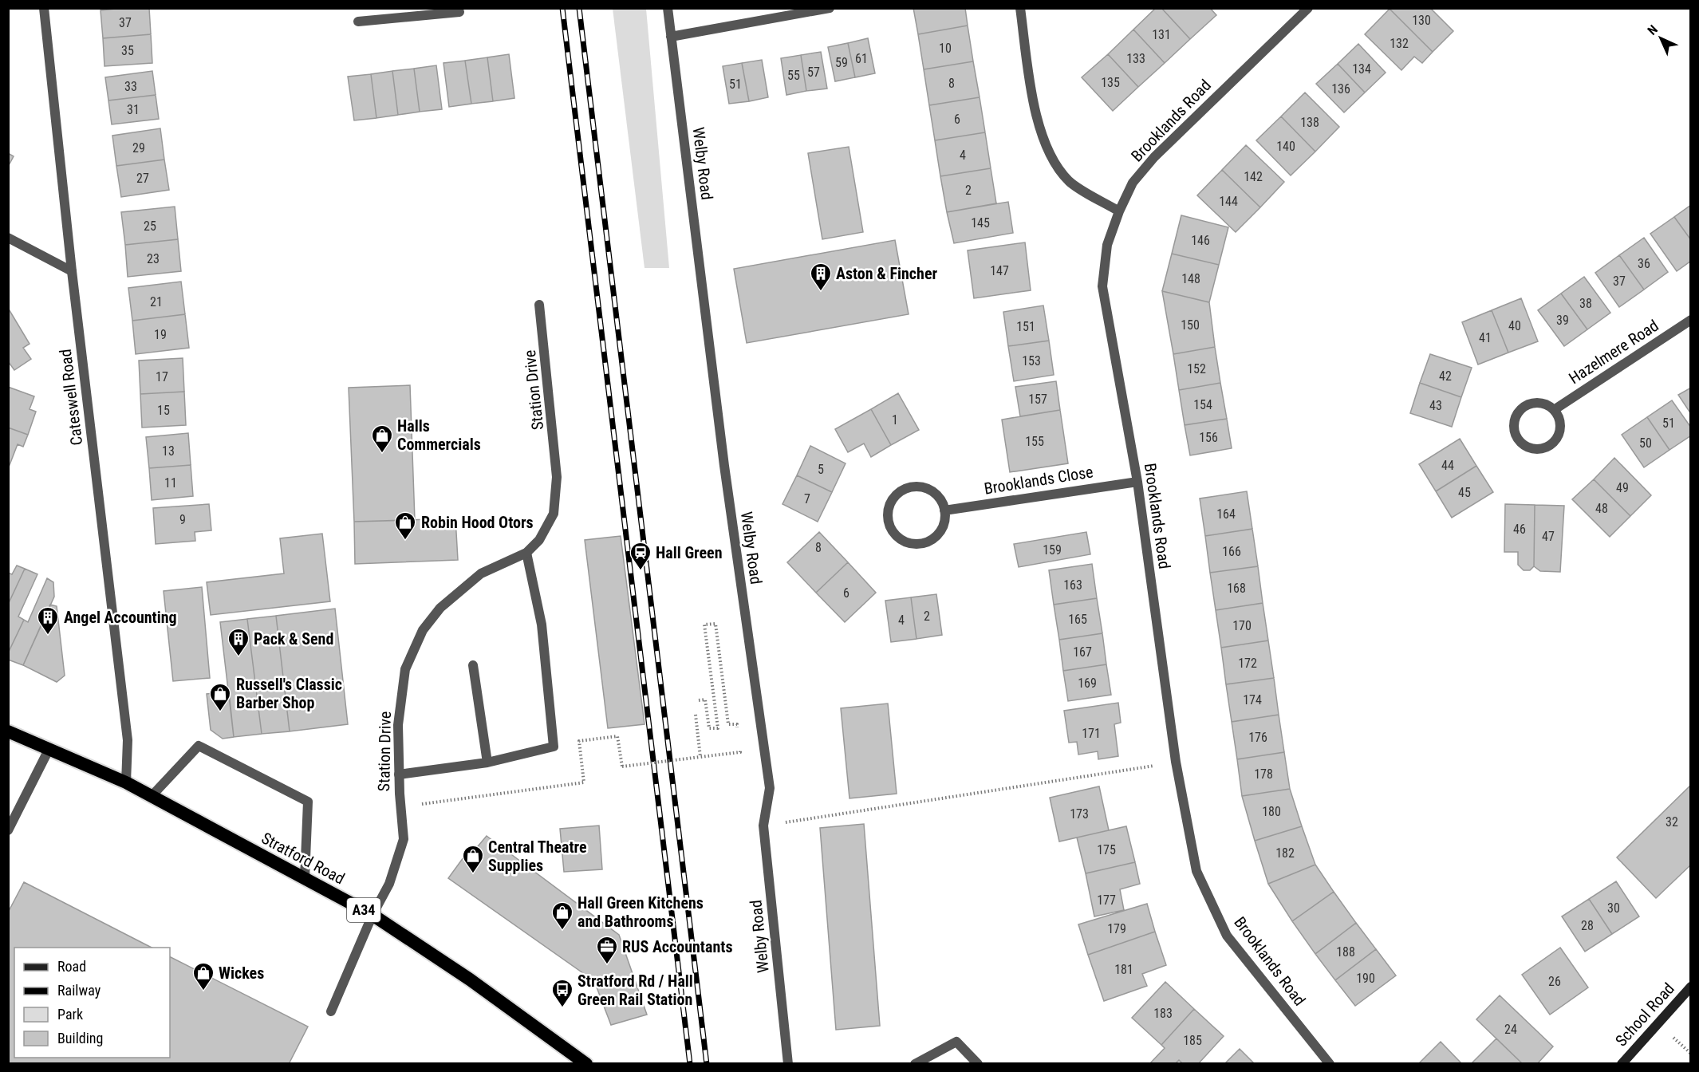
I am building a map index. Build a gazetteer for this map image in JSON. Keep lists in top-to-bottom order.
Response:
{
  "streets": {
    "highway": ["Stratford Road", "A34"],
    "main road": ["School Road"],
    "street": [
      "Brooklands Road",
      "Welby Road",
      "Hazelmere Road",
      "Station Drive",
      "Cateswell Road",
      "Brooklands Close"
    ]
  },
  "crossings": [
    ["Brooklands Road", "Brooklands Close"],
    ["Station Drive", "Stratford Road"],
    ["Cateswell Road", "Stratford Road"]
  ],
  "places": {
    "building": ["Aston & Fincher", "Angel Accounting", "Pack & Send"],
    "shop": [
      "Halls Commercials",
      "Robin Hood Otors",
      "Russell's Classic Barber Shop",
      "Central Theatre Supplies",
      "Hall Green Kitchens and Bathrooms",
      "Wickes"
    ],
    "station": ["Hall Green"],
    "office": ["RUS Accountants"],
    "bus stop": ["Stratford Rd / Hall Green Rail Station"]
  },
  "house_numbers": [
    "130",
    "37",
    "131",
    "132",
    "10",
    "35",
    "61",
    "133",
    "59",
    "134",
    "57",
    "55",
    "135",
    "8",
    "51",
    "33",
    "136",
    "31",
    "6",
    "138",
    "140",
    "29",
    "4",
    "142",
    "27",
    "2",
    "144",
    "145",
    "25",
    "146",
    "23",
    "36",
    "147",
    "148",
    "37",
    "21",
    "38",
    "39",
    "150",
    "40",
    "151",
    "19",
    "41",
    "153",
    "152",
    "42",
    "17",
    "157",
    "154",
    "43",
    "15",
    "1",
    "51",
    "156",
    "155",
    "50",
    "13",
    "44",
    "5",
    "11",
    "49",
    "45",
    "7",
    "48",
    "164",
    "9",
    "46",
    "47",
    "8",
    "159",
    "166",
    "163",
    "168",
    "6",
    "2",
    "165",
    "4",
    "170",
    "167",
    "172",
    "169",
    "174",
    "171",
    "176",
    "178",
    "180",
    "173",
    "32",
    "175",
    "182",
    "177",
    "30",
    "28",
    "179",
    "188",
    "181",
    "190",
    "26",
    "183",
    "24",
    "185"
  ],
  "legend": [
    "Road",
    "Railway",
    "Park",
    "Building"
  ],
  "north": "top left"
}
